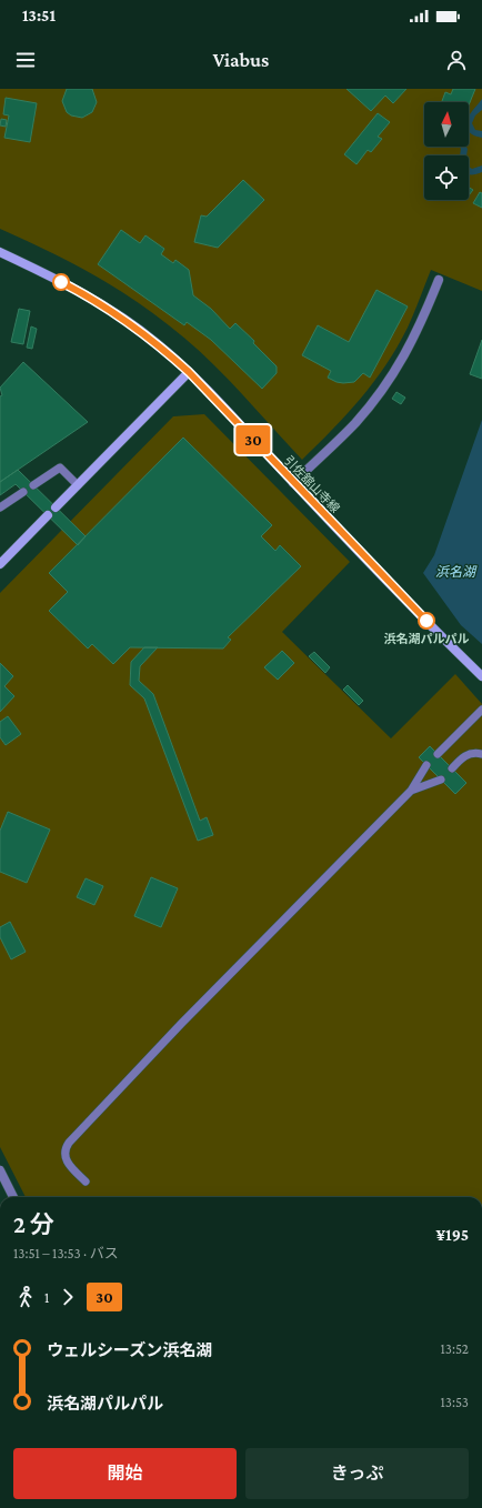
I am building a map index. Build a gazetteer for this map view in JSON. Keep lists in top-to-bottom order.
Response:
{
  "streets": {
    "main road": ["引佐舘山寺線"]
  },
  "water": ["浜名湖"],
  "places": ["浜名湖パルパル"],
  "lines": ["bus line 30"],
  "north": "top",
  "page": {
    "status": "13:51",
    "header": "Viabus",
    "on_map": "30",
    "heading": ["2 分", "13:51 – 13:53 · バス", "¥195"],
    "legs": ["1", "30"],
    "list": [
      {
        "name": "ウェルシーズン浜名湖",
        "value": "13:52"
      },
      {
        "name": "浜名湖パルパル",
        "value": "13:53"
      }
    ],
    "buttons": ["開始", "きっぷ"]
  }
}
